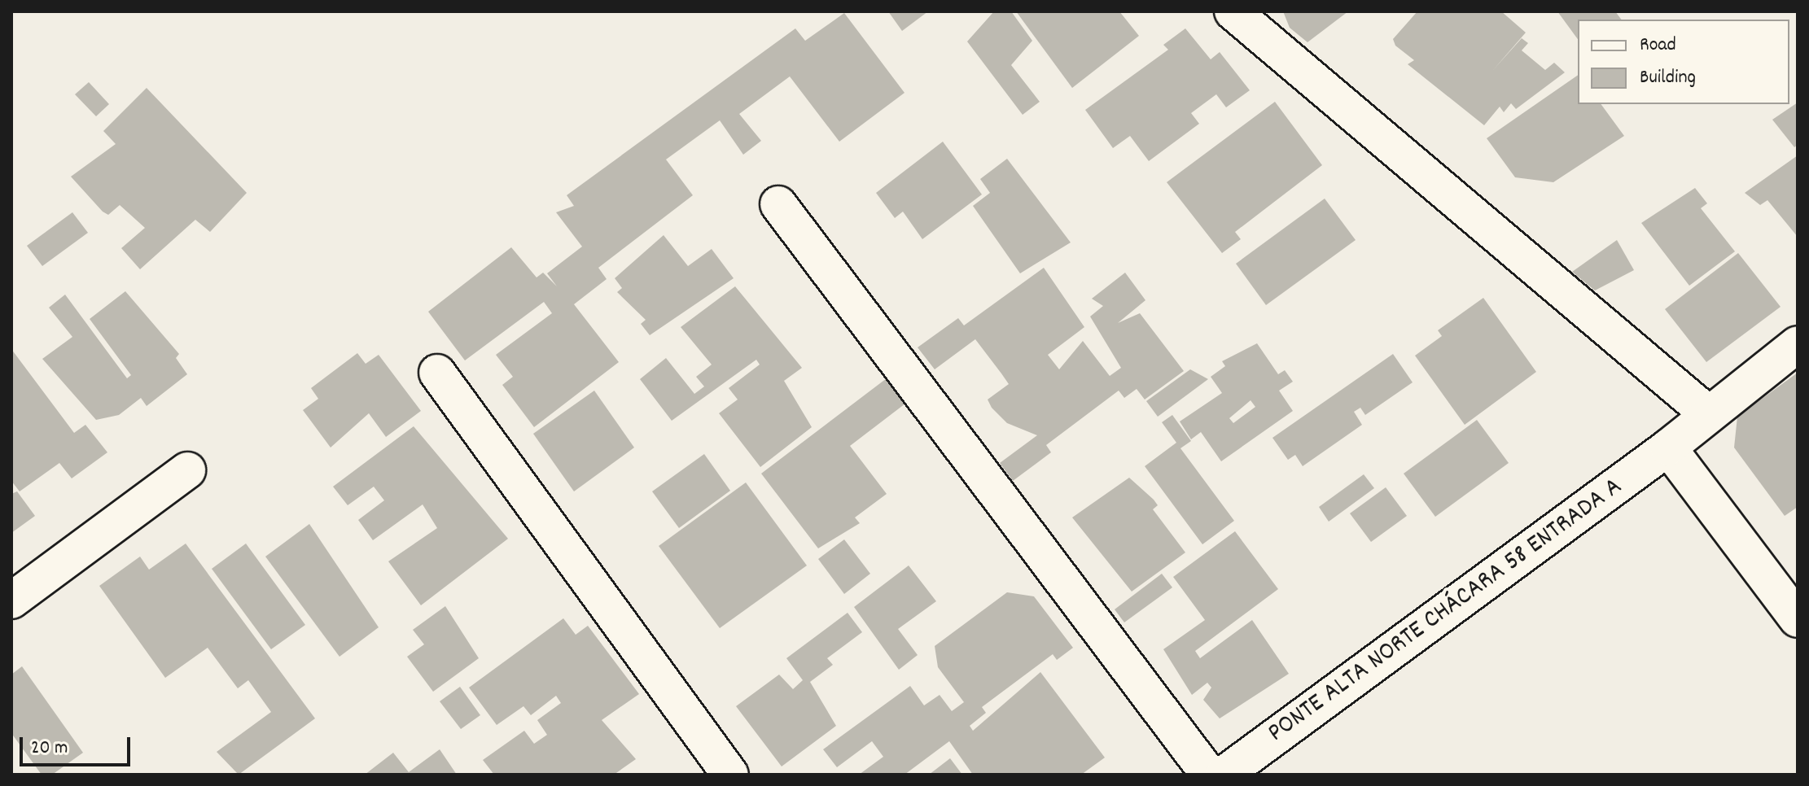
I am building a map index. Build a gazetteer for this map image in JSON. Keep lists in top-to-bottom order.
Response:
{
  "streets": {
    "street": ["PONTE ALTA NORTE CHÁCARA 58 ENTRADA A"]
  },
  "legend": ["Road", "Building"],
  "scale_bar": "20 m"
}
